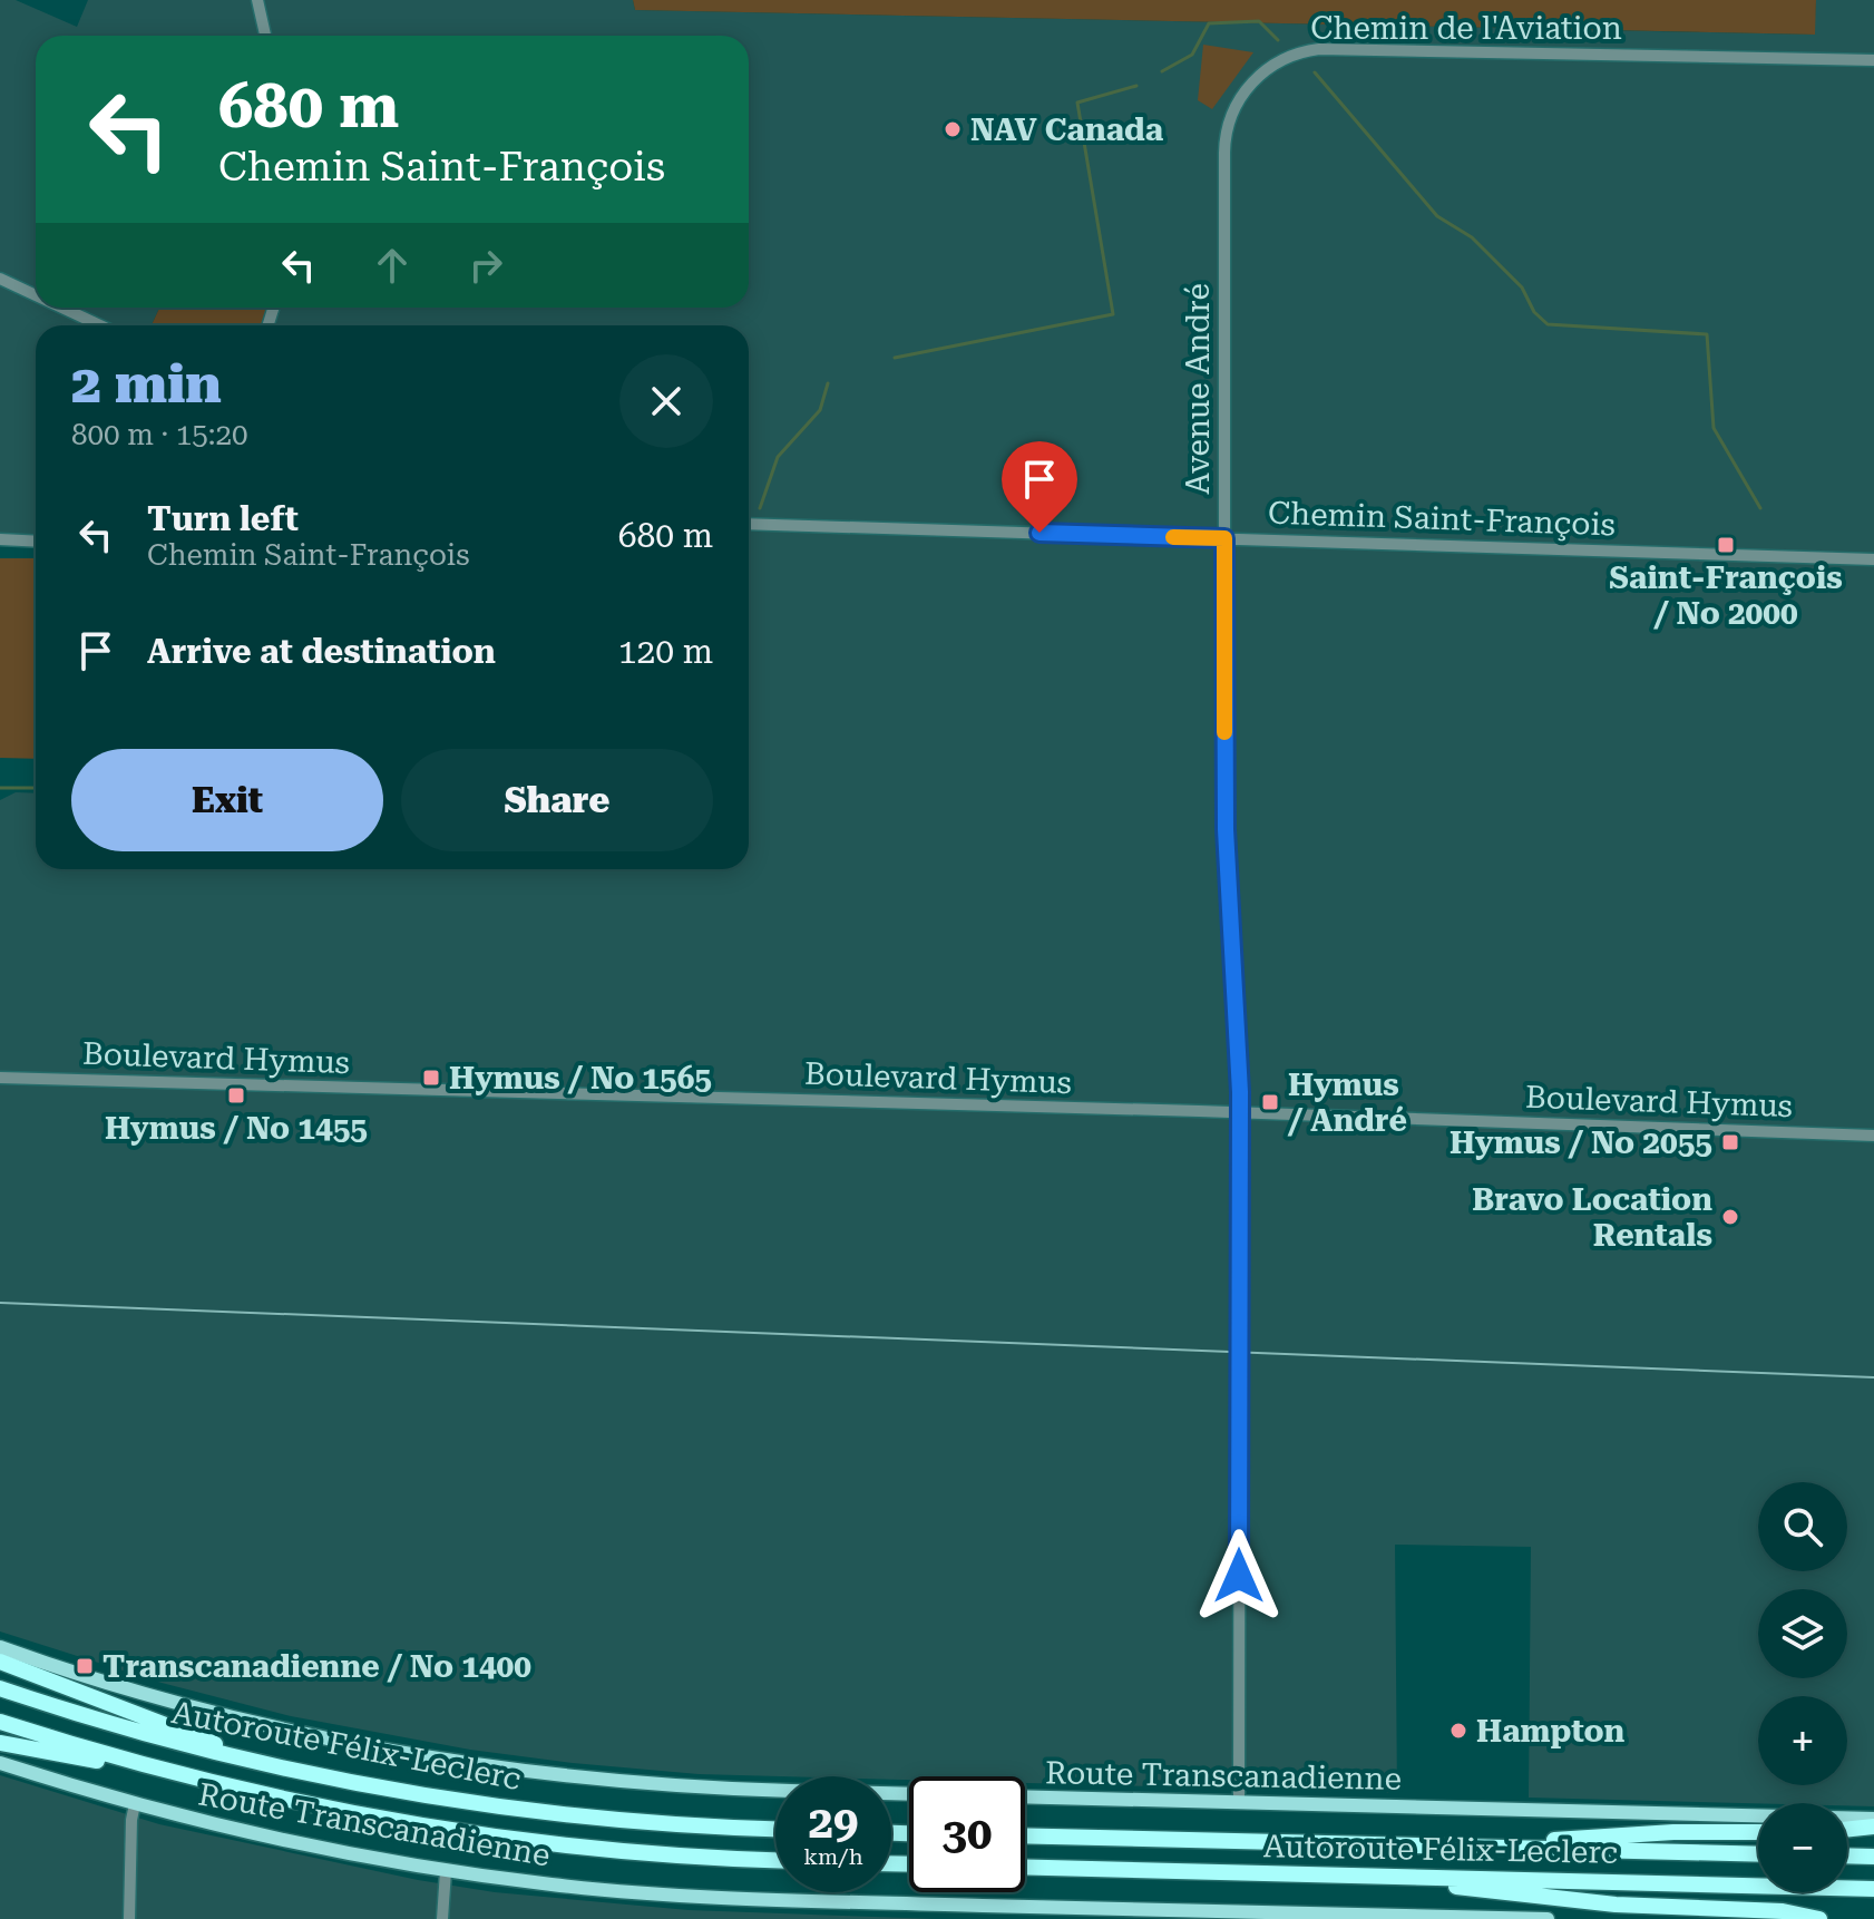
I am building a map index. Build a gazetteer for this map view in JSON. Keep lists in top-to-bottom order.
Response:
{
  "streets": {
    "highway": ["Autoroute Félix-Leclerc"],
    "main road": ["Route Transcanadienne"],
    "street": [
      "Chemin de l'Aviation",
      "Avenue André",
      "Chemin Saint-François",
      "Boulevard Hymus"
    ]
  },
  "crossings": [
    ["Chemin de l'Aviation", "Avenue André"],
    ["Avenue André", "Chemin Saint-François"],
    ["Avenue André", "Boulevard Hymus"],
    ["Avenue André", "Route Transcanadienne"]
  ],
  "places": {
    "other": ["NAV Canada", "Bravo Location Rentals", "Hampton"],
    "transit": [
      "Saint-François / No 2000",
      "Hymus / No 1565",
      "Hymus / No 1455",
      "Hymus / André",
      "Hymus / No 2055",
      "Transcanadienne / No 1400"
    ]
  },
  "page": {
    "turn": ["680 m", "Chemin Saint-François"],
    "heading": ["2 min", "800 m · 15:20"],
    "list": [
      {
        "name": "Turn left",
        "note": "Chemin Saint-François",
        "value": "680 m"
      },
      {
        "name": "Arrive at destination",
        "value": "120 m"
      }
    ],
    "buttons": ["Exit", "Share"],
    "map_buttons": ["+", "−"],
    "speed": "29 km/h",
    "limit": "30"
  }
}
